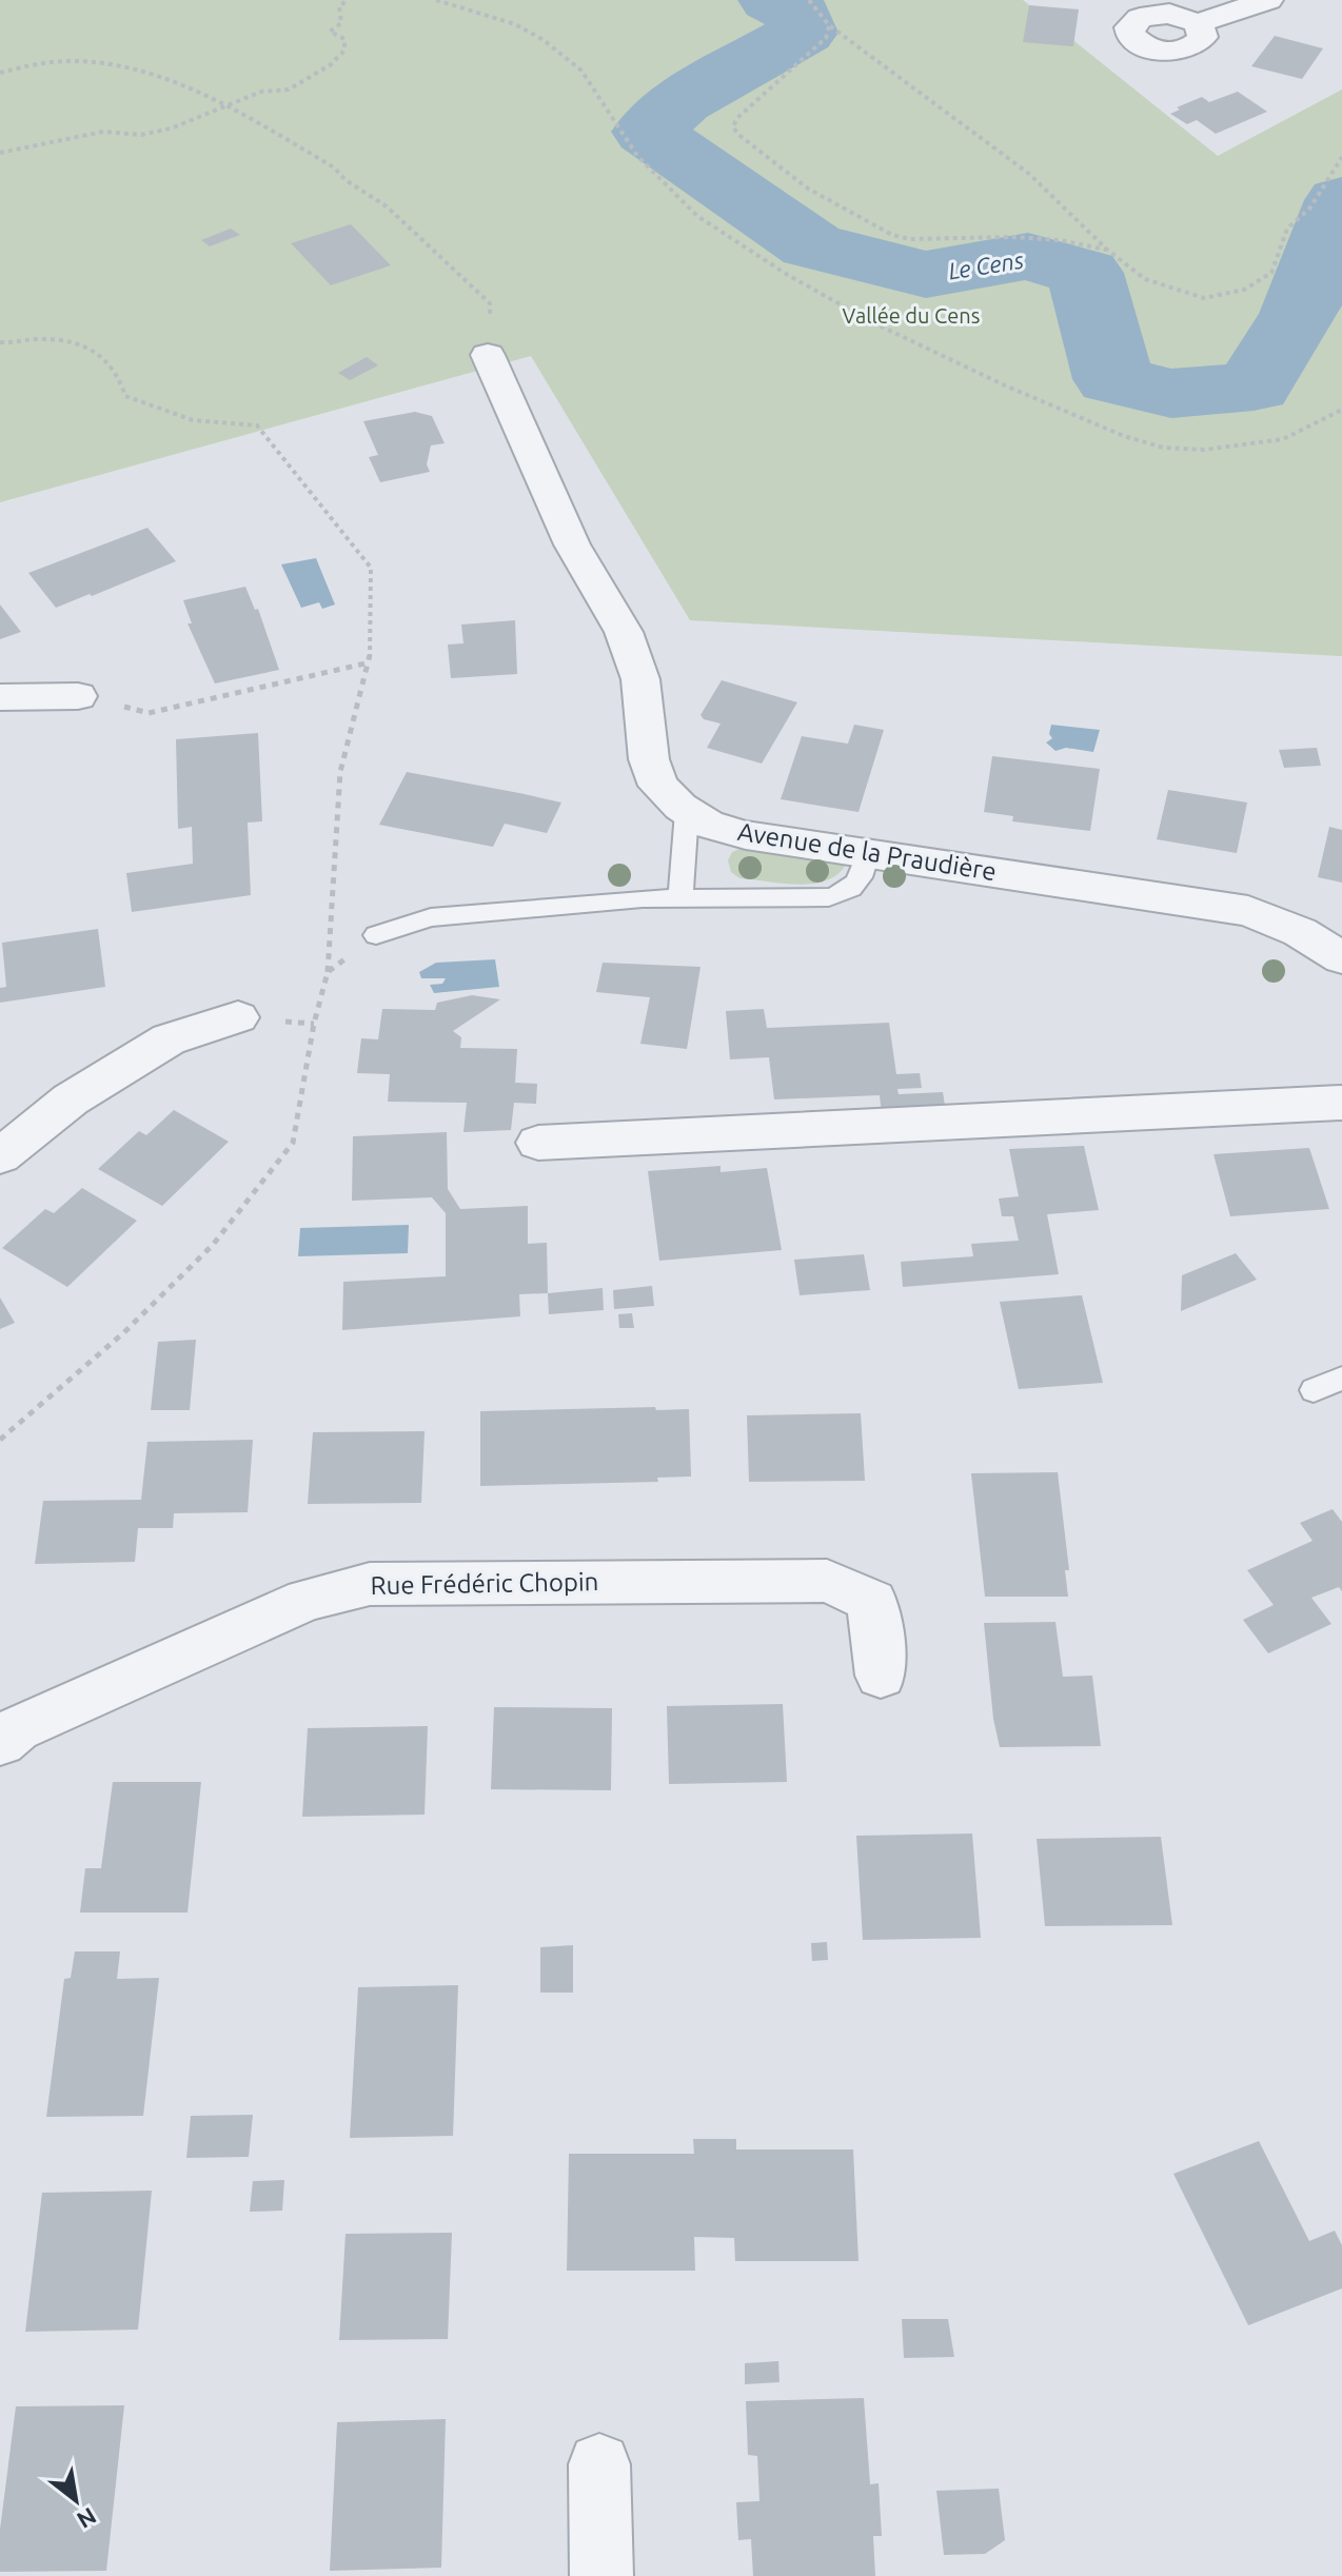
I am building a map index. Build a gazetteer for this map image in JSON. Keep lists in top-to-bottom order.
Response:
{
  "streets": {
    "street": ["Avenue de la Praudière", "Rue Frédéric Chopin"]
  },
  "water": ["Le Cens"],
  "parks": ["Vallée du Cens"],
  "north": "bottom right"
}
